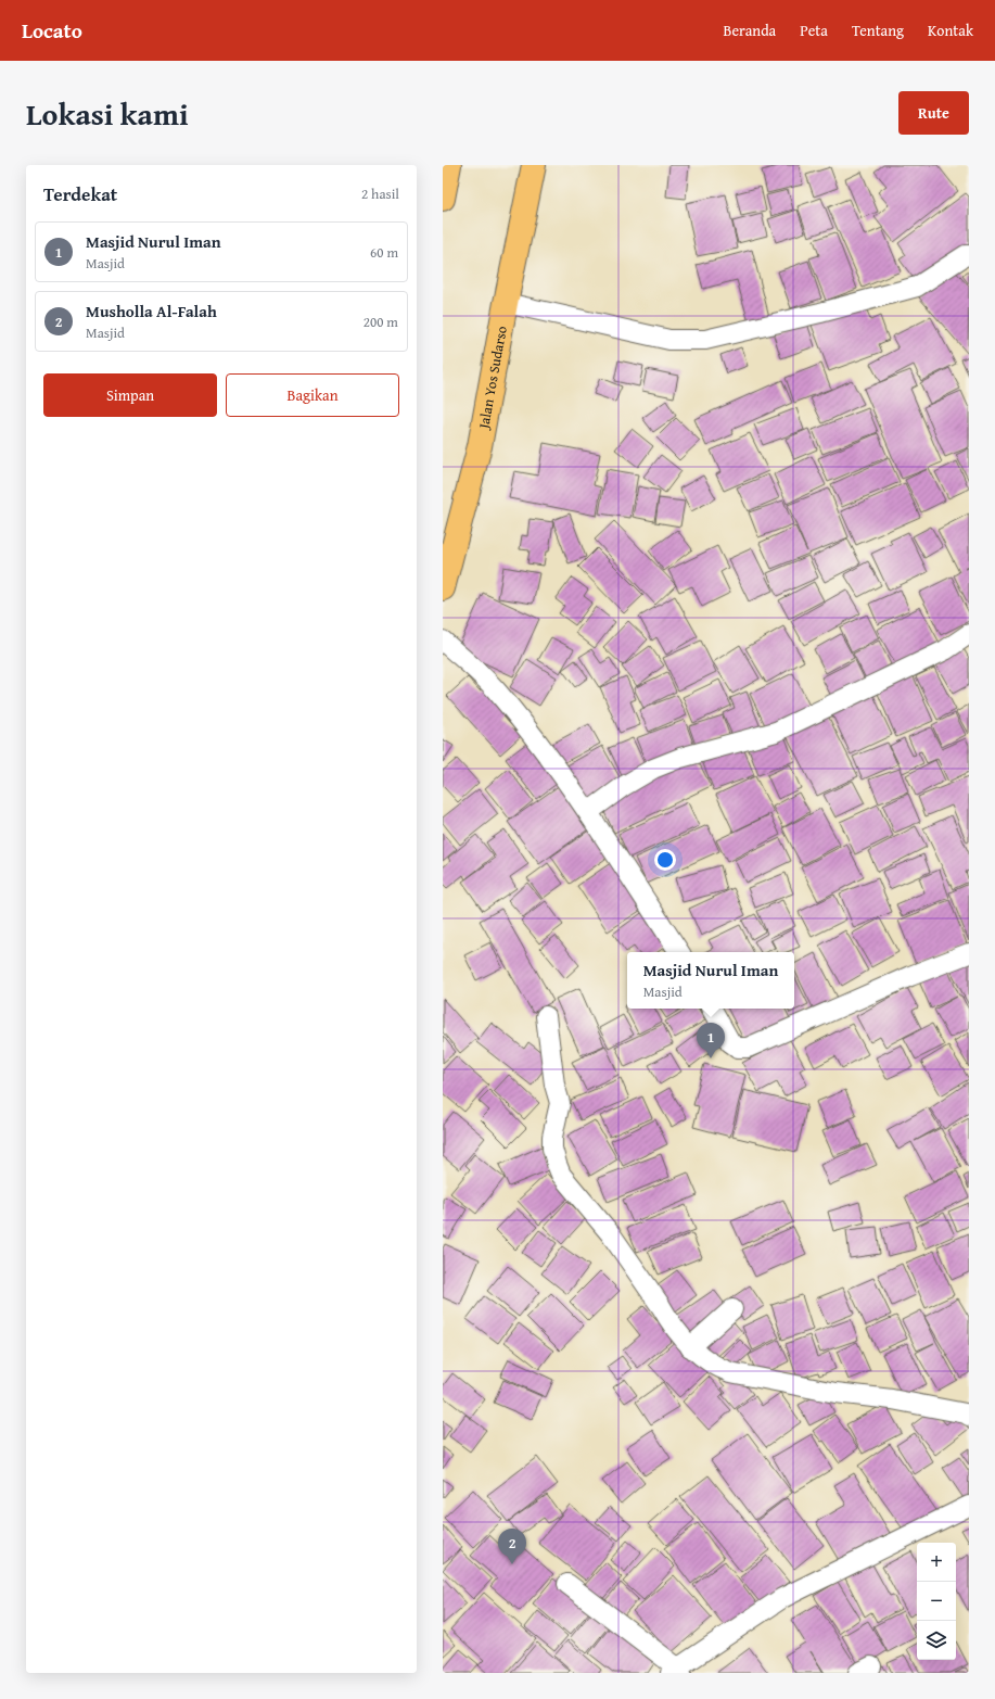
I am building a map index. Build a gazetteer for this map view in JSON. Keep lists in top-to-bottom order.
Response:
{
  "streets": {
    "main road": ["Jalan Yos Sudarso"]
  },
  "page": {
    "header": "Locato",
    "nav": [
      "Beranda",
      "Peta",
      "Tentang",
      "Kontak"
    ],
    "title": "Lokasi kami",
    "buttons": [
      "Rute",
      ["Simpan", "Bagikan"]
    ],
    "heading": ["Terdekat", "2 hasil"],
    "list": [
      {
        "mark": "1",
        "name": "Masjid Nurul Iman",
        "note": "Masjid",
        "value": "60 m"
      },
      {
        "mark": "2",
        "name": "Musholla Al-Falah",
        "note": "Masjid",
        "value": "200 m"
      }
    ],
    "popup": ["Masjid Nurul Iman", "Masjid"],
    "pins": ["1", "2"],
    "map_buttons": ["+", "−"]
  }
}
